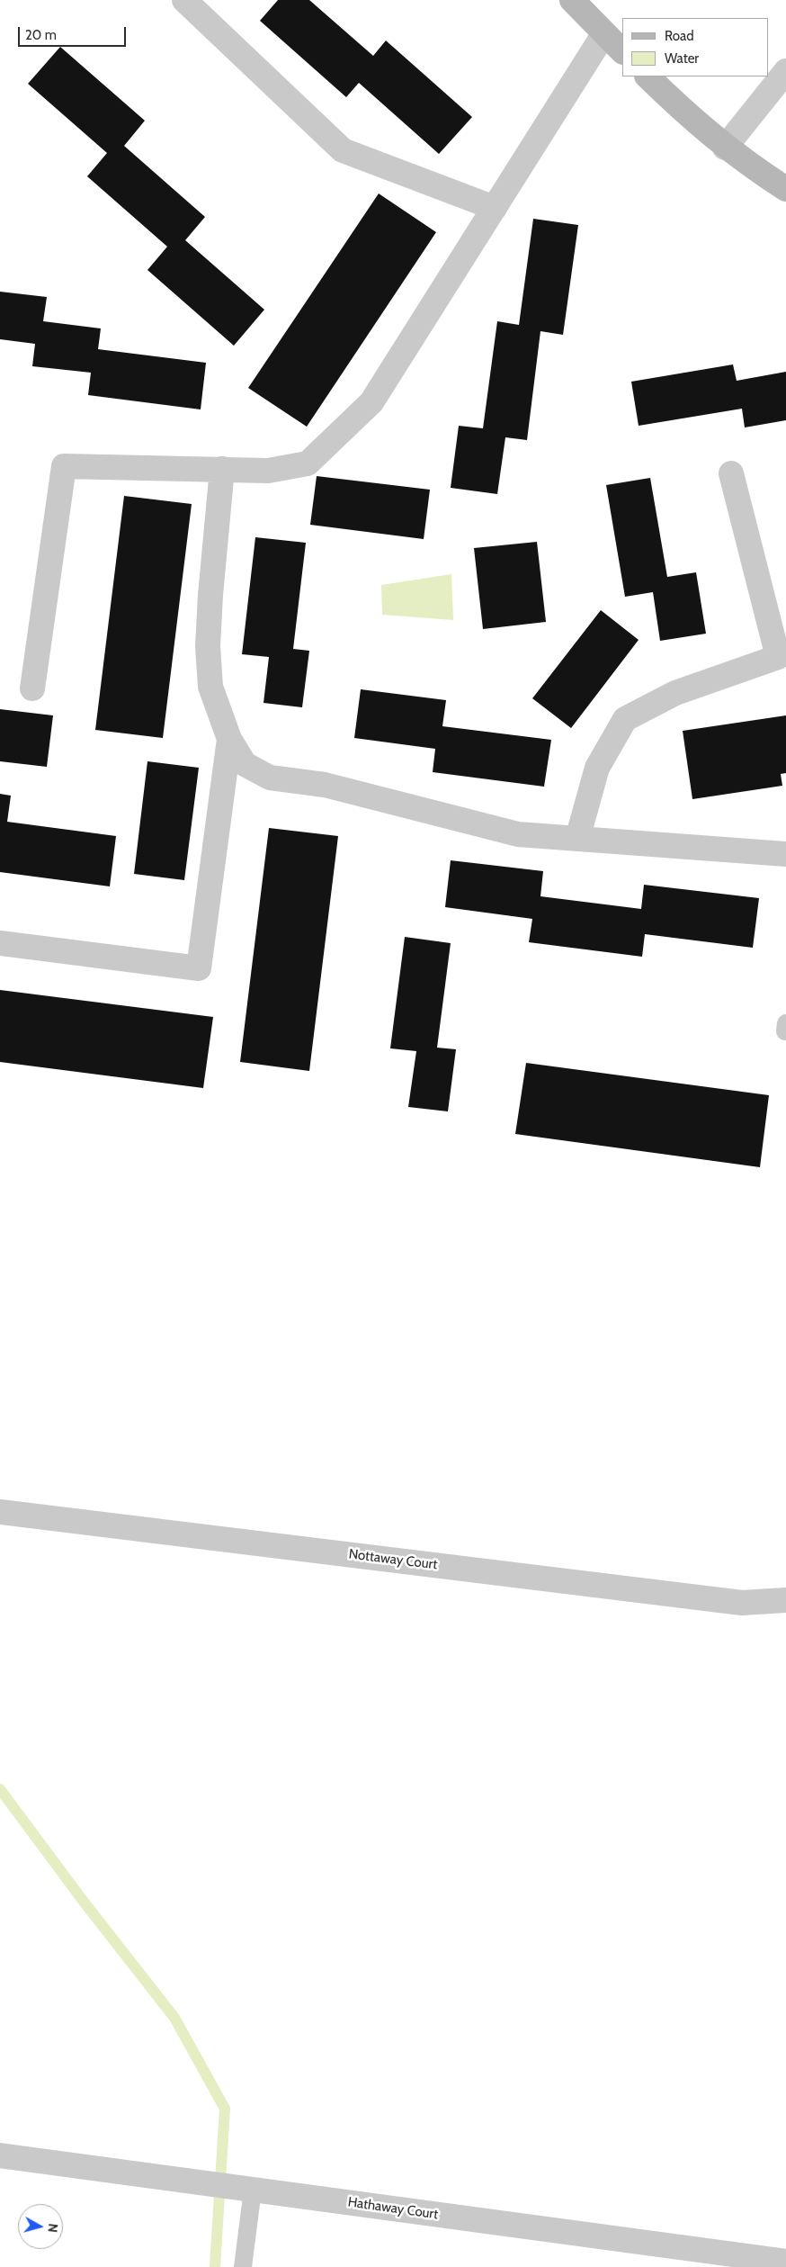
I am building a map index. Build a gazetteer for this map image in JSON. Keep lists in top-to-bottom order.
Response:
{
  "streets": {
    "street": ["Nottaway Court", "Hathaway Court"]
  },
  "legend": ["Road", "Water"],
  "scale_bar": "20 m",
  "north": "right"
}
